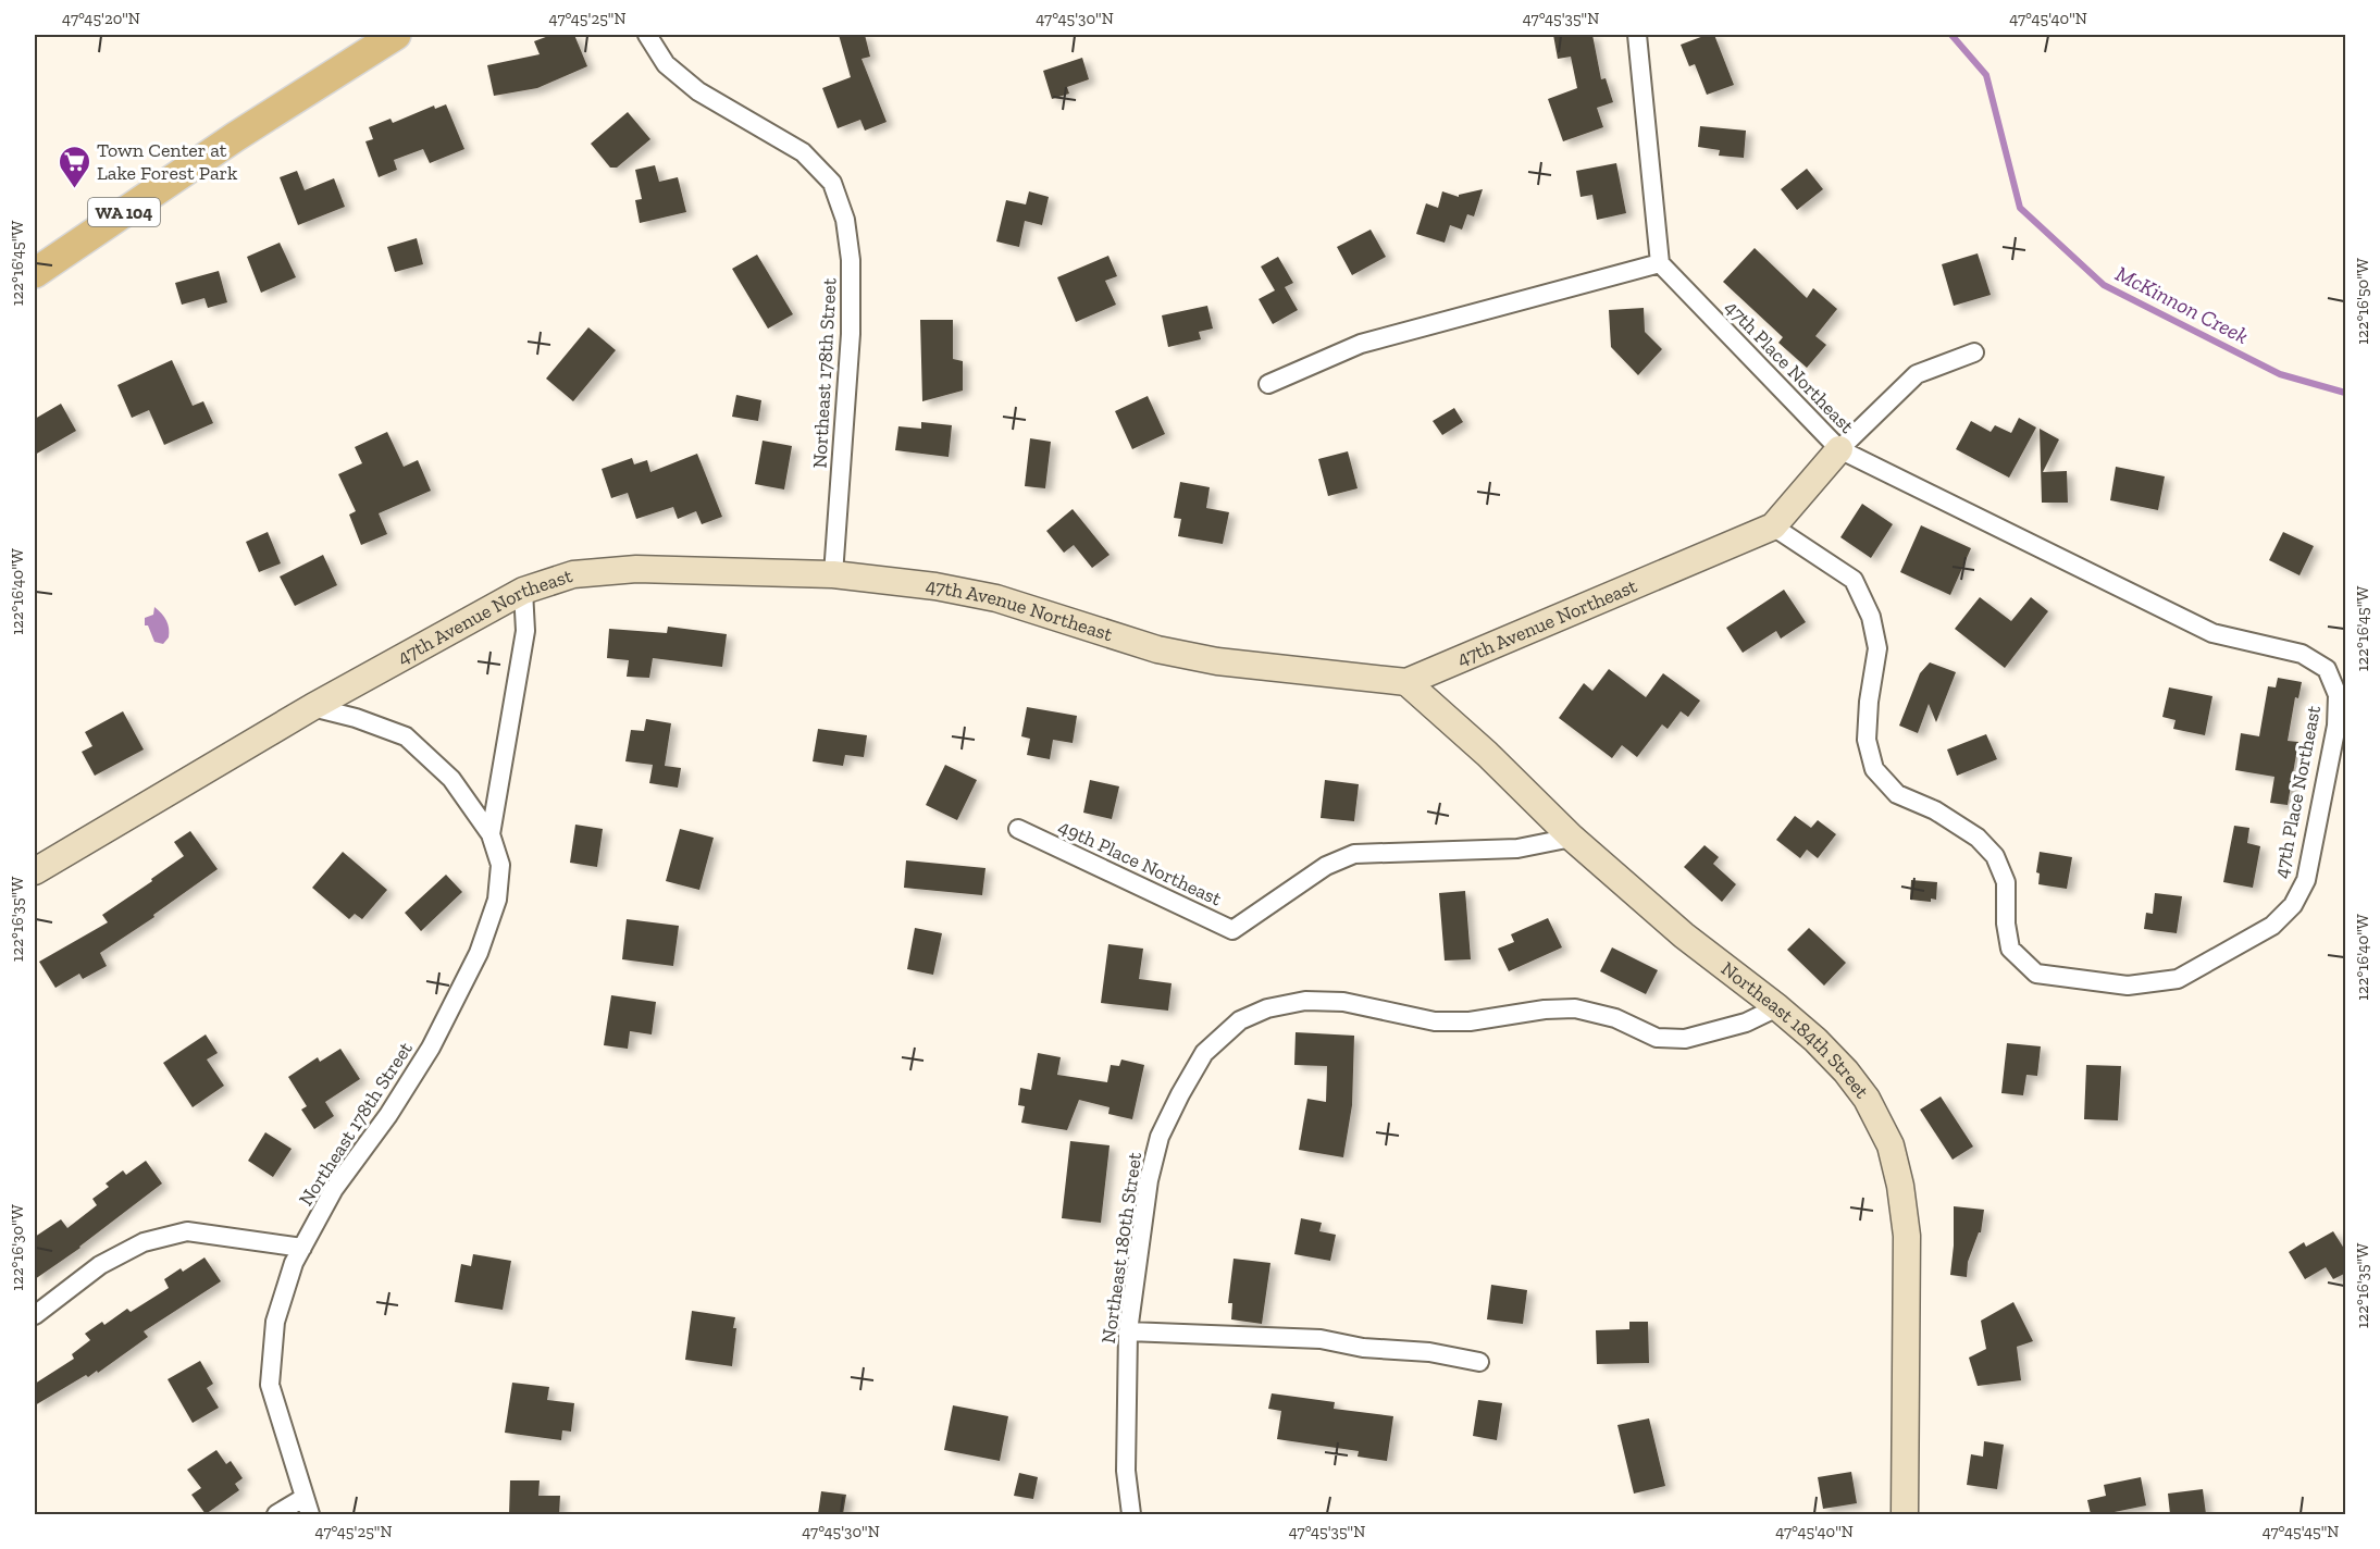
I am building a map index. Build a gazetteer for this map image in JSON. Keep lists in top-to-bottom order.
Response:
{
  "streets": {
    "main road": ["WA 104"],
    "street": [
      "47th Place Northeast",
      "Northeast 178th Street",
      "47th Avenue Northeast",
      "49th Place Northeast",
      "Northeast 184th Street",
      "Northeast 180th Street"
    ]
  },
  "crossings": [
    ["47th Place Northeast", "47th Avenue Northeast"],
    ["Northeast 178th Street", "47th Avenue Northeast"],
    ["47th Avenue Northeast", "Northeast 184th Street"],
    ["49th Place Northeast", "Northeast 184th Street"],
    ["Northeast 184th Street", "Northeast 180th Street"]
  ],
  "water": ["McKinnon Creek"],
  "places": {
    "supermarket": ["Town Center at Lake Forest Park"]
  },
  "coordinates": [
    "47°45'20\"N",
    "47°45'25\"N",
    "47°45'30\"N",
    "47°45'35\"N",
    "47°45'40\"N",
    "122°16'45\"W",
    "122°16'50\"W",
    "122°16'40\"W",
    "122°16'35\"W",
    "122°16'30\"W",
    "47°45'45\"N"
  ]
}
